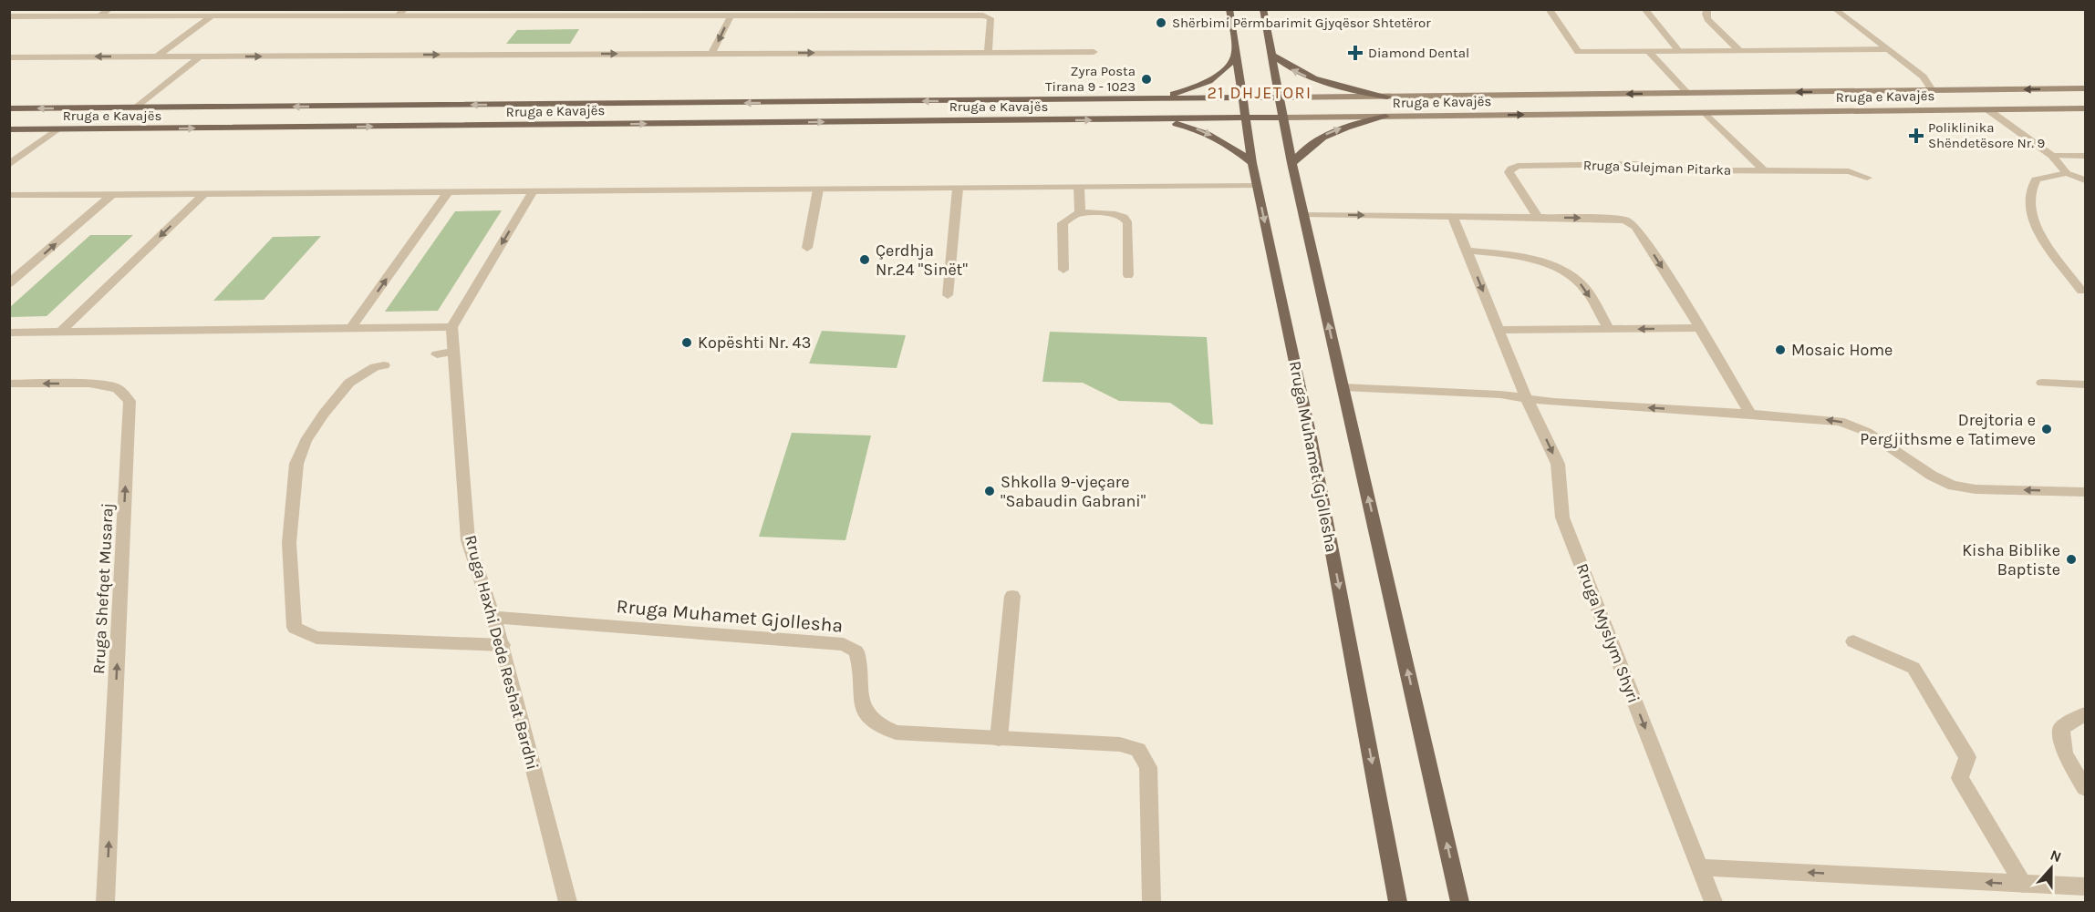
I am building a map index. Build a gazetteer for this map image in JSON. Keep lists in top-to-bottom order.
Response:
{
  "streets": {
    "main road": ["Rruga e Kavajës", "Rruga Muhamet Gjollesha"],
    "street": [
      "Rruga Sulejman Pitarka",
      "Rruga Shefqet Musaraj",
      "Rruga Myslym Shyri",
      "Rruga Haxhi Dede Reshat Bardhi"
    ]
  },
  "crossings": [
    ["Rruga e Kavajës", "Rruga Sulejman Pitarka"],
    ["Rruga e Kavajës", "Rruga Muhamet Gjollesha"],
    ["Rruga Muhamet Gjollesha", "Rruga Haxhi Dede Reshat Bardhi"]
  ],
  "one_way": ["Rruga Shefqet Musaraj", "Rruga Myslym Shyri"],
  "districts": ["21 DHJETORI"],
  "places": {
    "other": [
      "Shërbimi Përmbarimit Gjyqësor Shtetëror",
      "Zyra Posta Tirana 9 - 1023",
      "Çerdhja Nr.24 \"Sinët\"",
      "Kopështi Nr. 43",
      "Mosaic Home",
      "Drejtoria e Pergjithsme e Tatimeve",
      "Shkolla 9-vjeçare \"Sabaudin Gabrani\"",
      "Kisha Biblike Baptiste"
    ],
    "health": ["Diamond Dental", "Poliklinika Shëndetësore Nr. 9"]
  },
  "north": "top"
}
